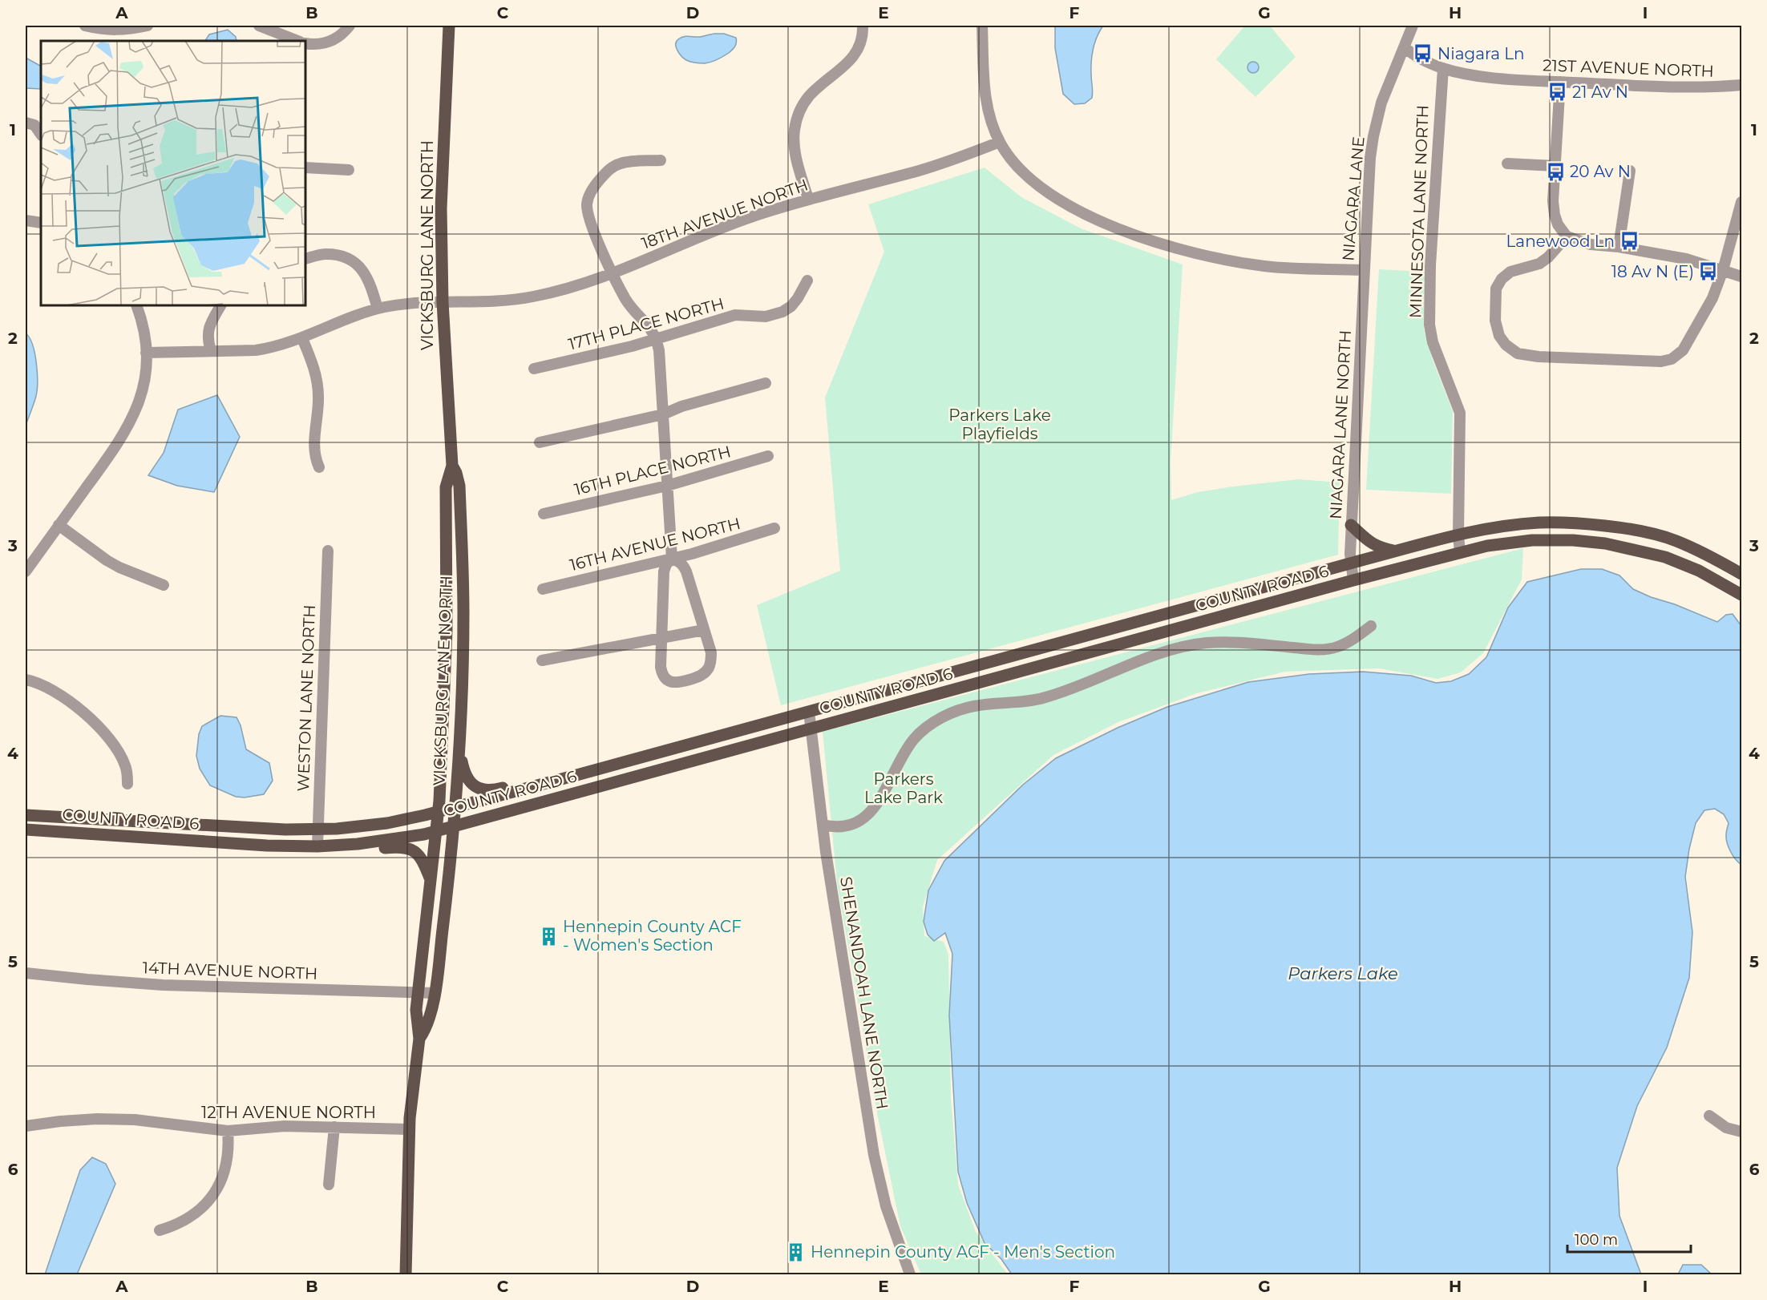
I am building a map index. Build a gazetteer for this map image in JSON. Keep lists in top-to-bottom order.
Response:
{
  "streets": {
    "main road": ["VICKSBURG LANE NORTH", "COUNTY ROAD 6"],
    "street": [
      "21ST AVENUE NORTH",
      "NIAGARA LANE",
      "MINNESOTA LANE NORTH",
      "18TH AVENUE NORTH",
      "17TH PLACE NORTH",
      "NIAGARA LANE NORTH",
      "16TH PLACE NORTH",
      "16TH AVENUE NORTH",
      "WESTON LANE NORTH",
      "14TH AVENUE NORTH",
      "SHENANDOAH LANE NORTH",
      "12TH AVENUE NORTH"
    ]
  },
  "crossings": [
    ["21ST AVENUE NORTH", "NIAGARA LANE"],
    ["21ST AVENUE NORTH", "MINNESOTA LANE NORTH"],
    ["NIAGARA LANE", "NIAGARA LANE NORTH"],
    ["MINNESOTA LANE NORTH", "COUNTY ROAD 6"],
    ["18TH AVENUE NORTH", "VICKSBURG LANE NORTH"],
    ["VICKSBURG LANE NORTH", "COUNTY ROAD 6"],
    ["VICKSBURG LANE NORTH", "14TH AVENUE NORTH"],
    ["VICKSBURG LANE NORTH", "12TH AVENUE NORTH"],
    ["NIAGARA LANE NORTH", "COUNTY ROAD 6"],
    ["COUNTY ROAD 6", "WESTON LANE NORTH"],
    ["COUNTY ROAD 6", "SHENANDOAH LANE NORTH"]
  ],
  "water": ["Parkers Lake"],
  "parks": ["Parkers Lake Playfields", "Parkers Lake Park"],
  "places": {
    "bus stop": [
      "Niagara Ln",
      "21 Av N",
      "20 Av N",
      "Lanewood Ln",
      "18 Av N (E)"
    ],
    "building": ["Hennepin County ACF - Women's Section", "Hennepin County ACF - Men's Section"]
  },
  "scale_bar": "100 m",
  "grid": {
    "columns": [
      "A",
      "B",
      "C",
      "D",
      "E",
      "F",
      "G",
      "H",
      "I"
    ],
    "rows": [
      "1",
      "2",
      "3",
      "4",
      "5",
      "6"
    ]
  }
}
